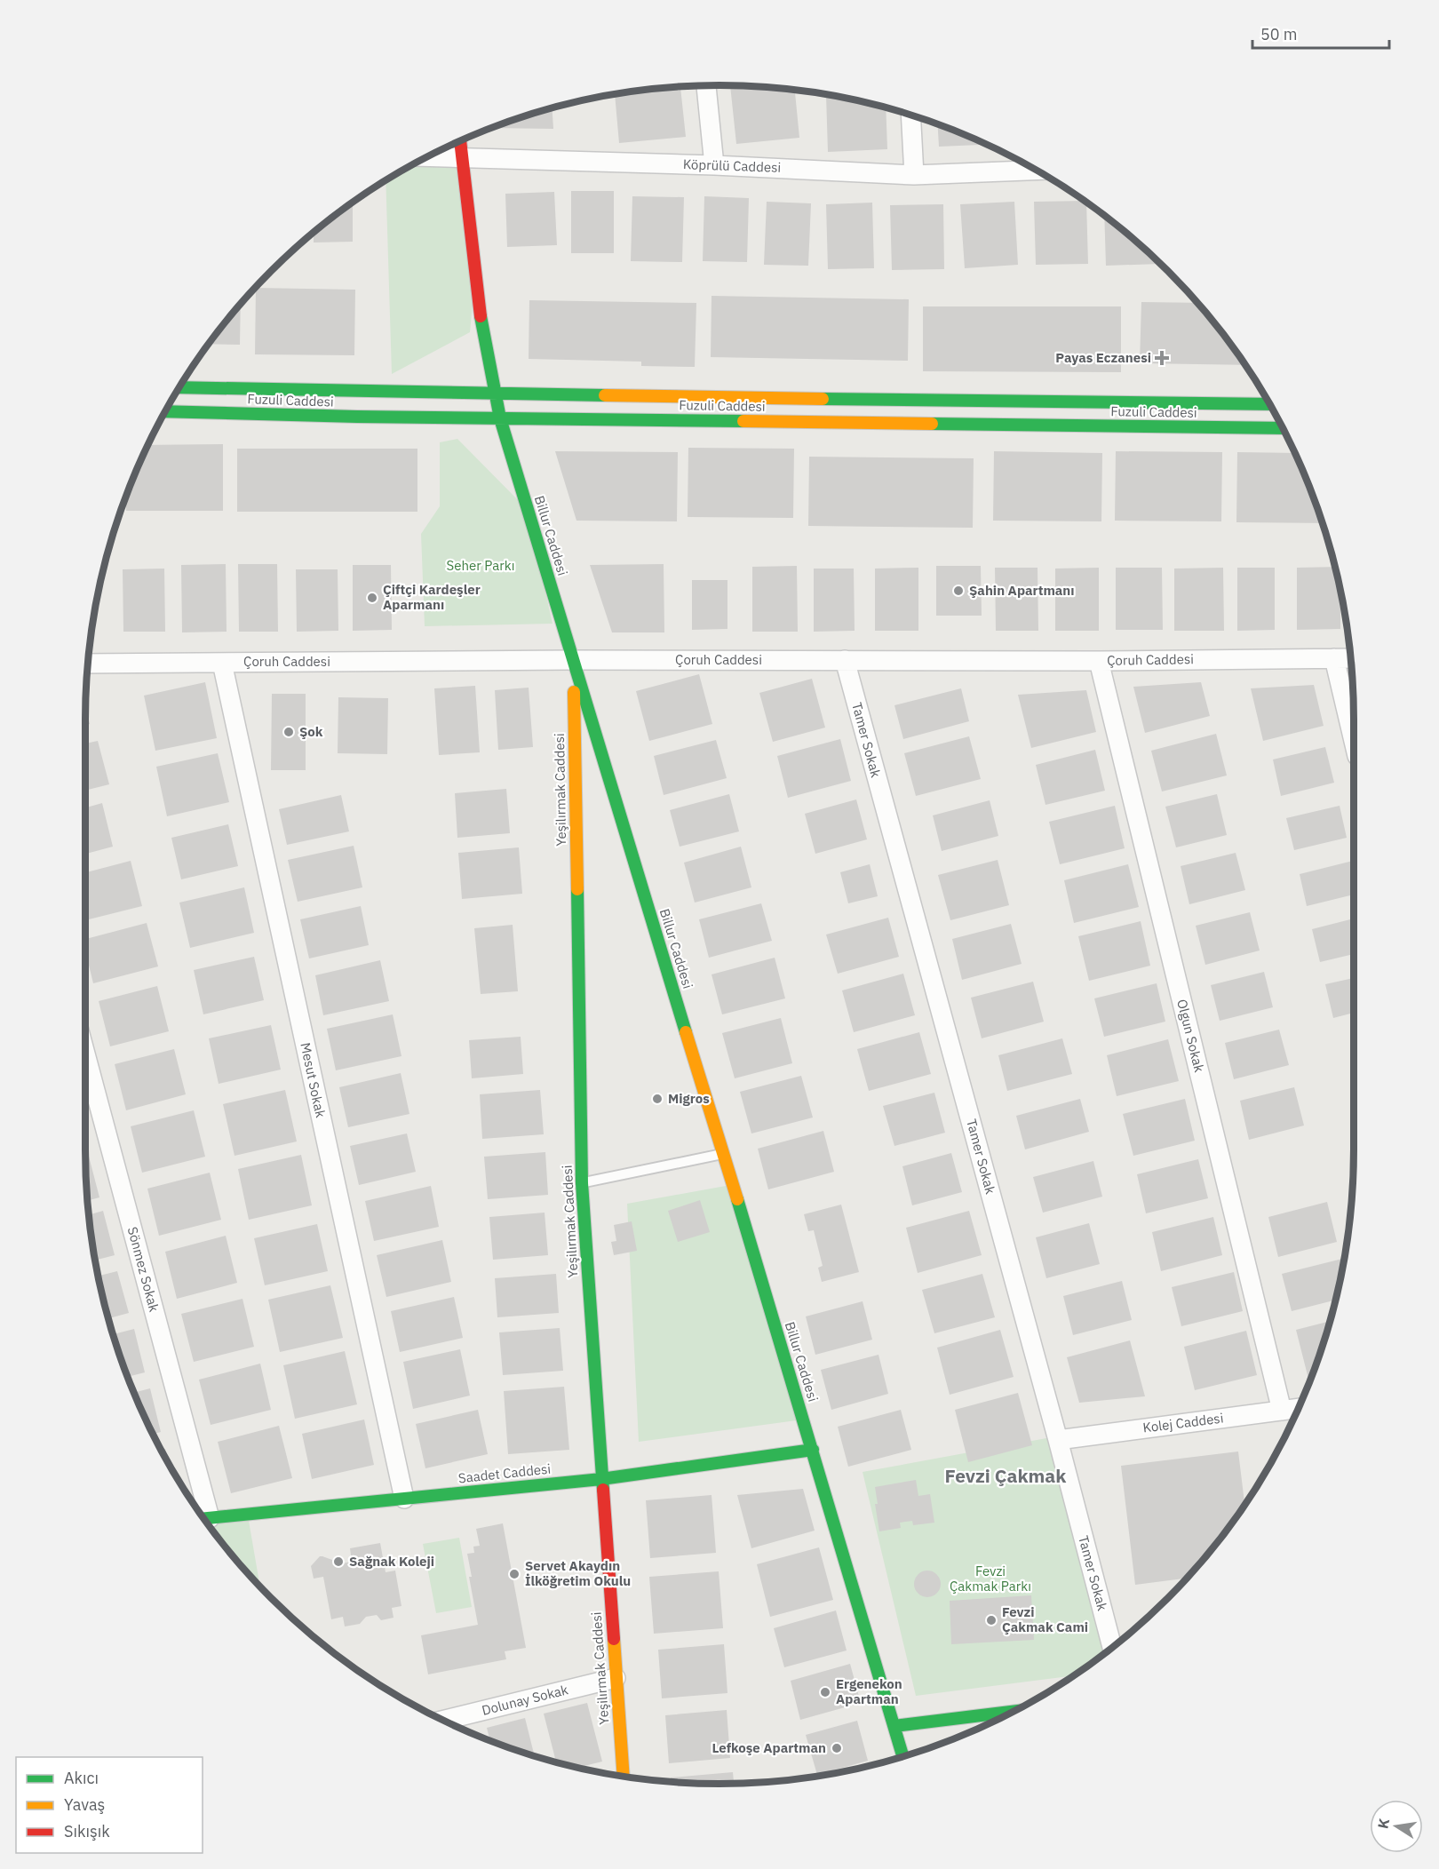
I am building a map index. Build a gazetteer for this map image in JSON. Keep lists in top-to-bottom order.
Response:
{
  "streets": {
    "street": [
      "Köprülü Caddesi",
      "Fuzuli Caddesi",
      "Billur Caddesi",
      "Çoruh Caddesi",
      "Tamer Sokak",
      "Yeşilırmak Caddesi",
      "Olgun Sokak",
      "Mesut Sokak",
      "Sönmez Sokak",
      "Kolej Caddesi",
      "Saadet Caddesi",
      "Dolunay Sokak"
    ]
  },
  "crossings": [
    ["Köprülü Caddesi", "Billur Caddesi"],
    ["Fuzuli Caddesi", "Billur Caddesi"],
    ["Billur Caddesi", "Çoruh Caddesi"],
    ["Billur Caddesi", "Yeşilırmak Caddesi"],
    ["Billur Caddesi", "Saadet Caddesi"],
    ["Çoruh Caddesi", "Tamer Sokak"],
    ["Çoruh Caddesi", "Yeşilırmak Caddesi"],
    ["Çoruh Caddesi", "Olgun Sokak"],
    ["Çoruh Caddesi", "Mesut Sokak"],
    ["Tamer Sokak", "Kolej Caddesi"],
    ["Yeşilırmak Caddesi", "Saadet Caddesi"],
    ["Yeşilırmak Caddesi", "Dolunay Sokak"],
    ["Olgun Sokak", "Kolej Caddesi"],
    ["Mesut Sokak", "Saadet Caddesi"],
    ["Sönmez Sokak", "Saadet Caddesi"]
  ],
  "districts": ["Fevzi Çakmak"],
  "parks": ["Seher Parkı", "Fevzi Çakmak Parkı"],
  "places": {
    "health": ["Payas Eczanesi"],
    "other": [
      "Şahin Apartmanı",
      "Çiftçi Kardeşler Aparmanı",
      "Şok",
      "Migros",
      "Sağnak Koleji",
      "Servet Akaydın İlköğretim Okulu",
      "Fevzi Çakmak Cami",
      "Ergenekon Apartman",
      "Lefkoşe Apartman"
    ]
  },
  "legend": ["Akıcı", "Yavaş", "Sıkışık"],
  "scale_bar": "50 m",
  "north": "left"
}
